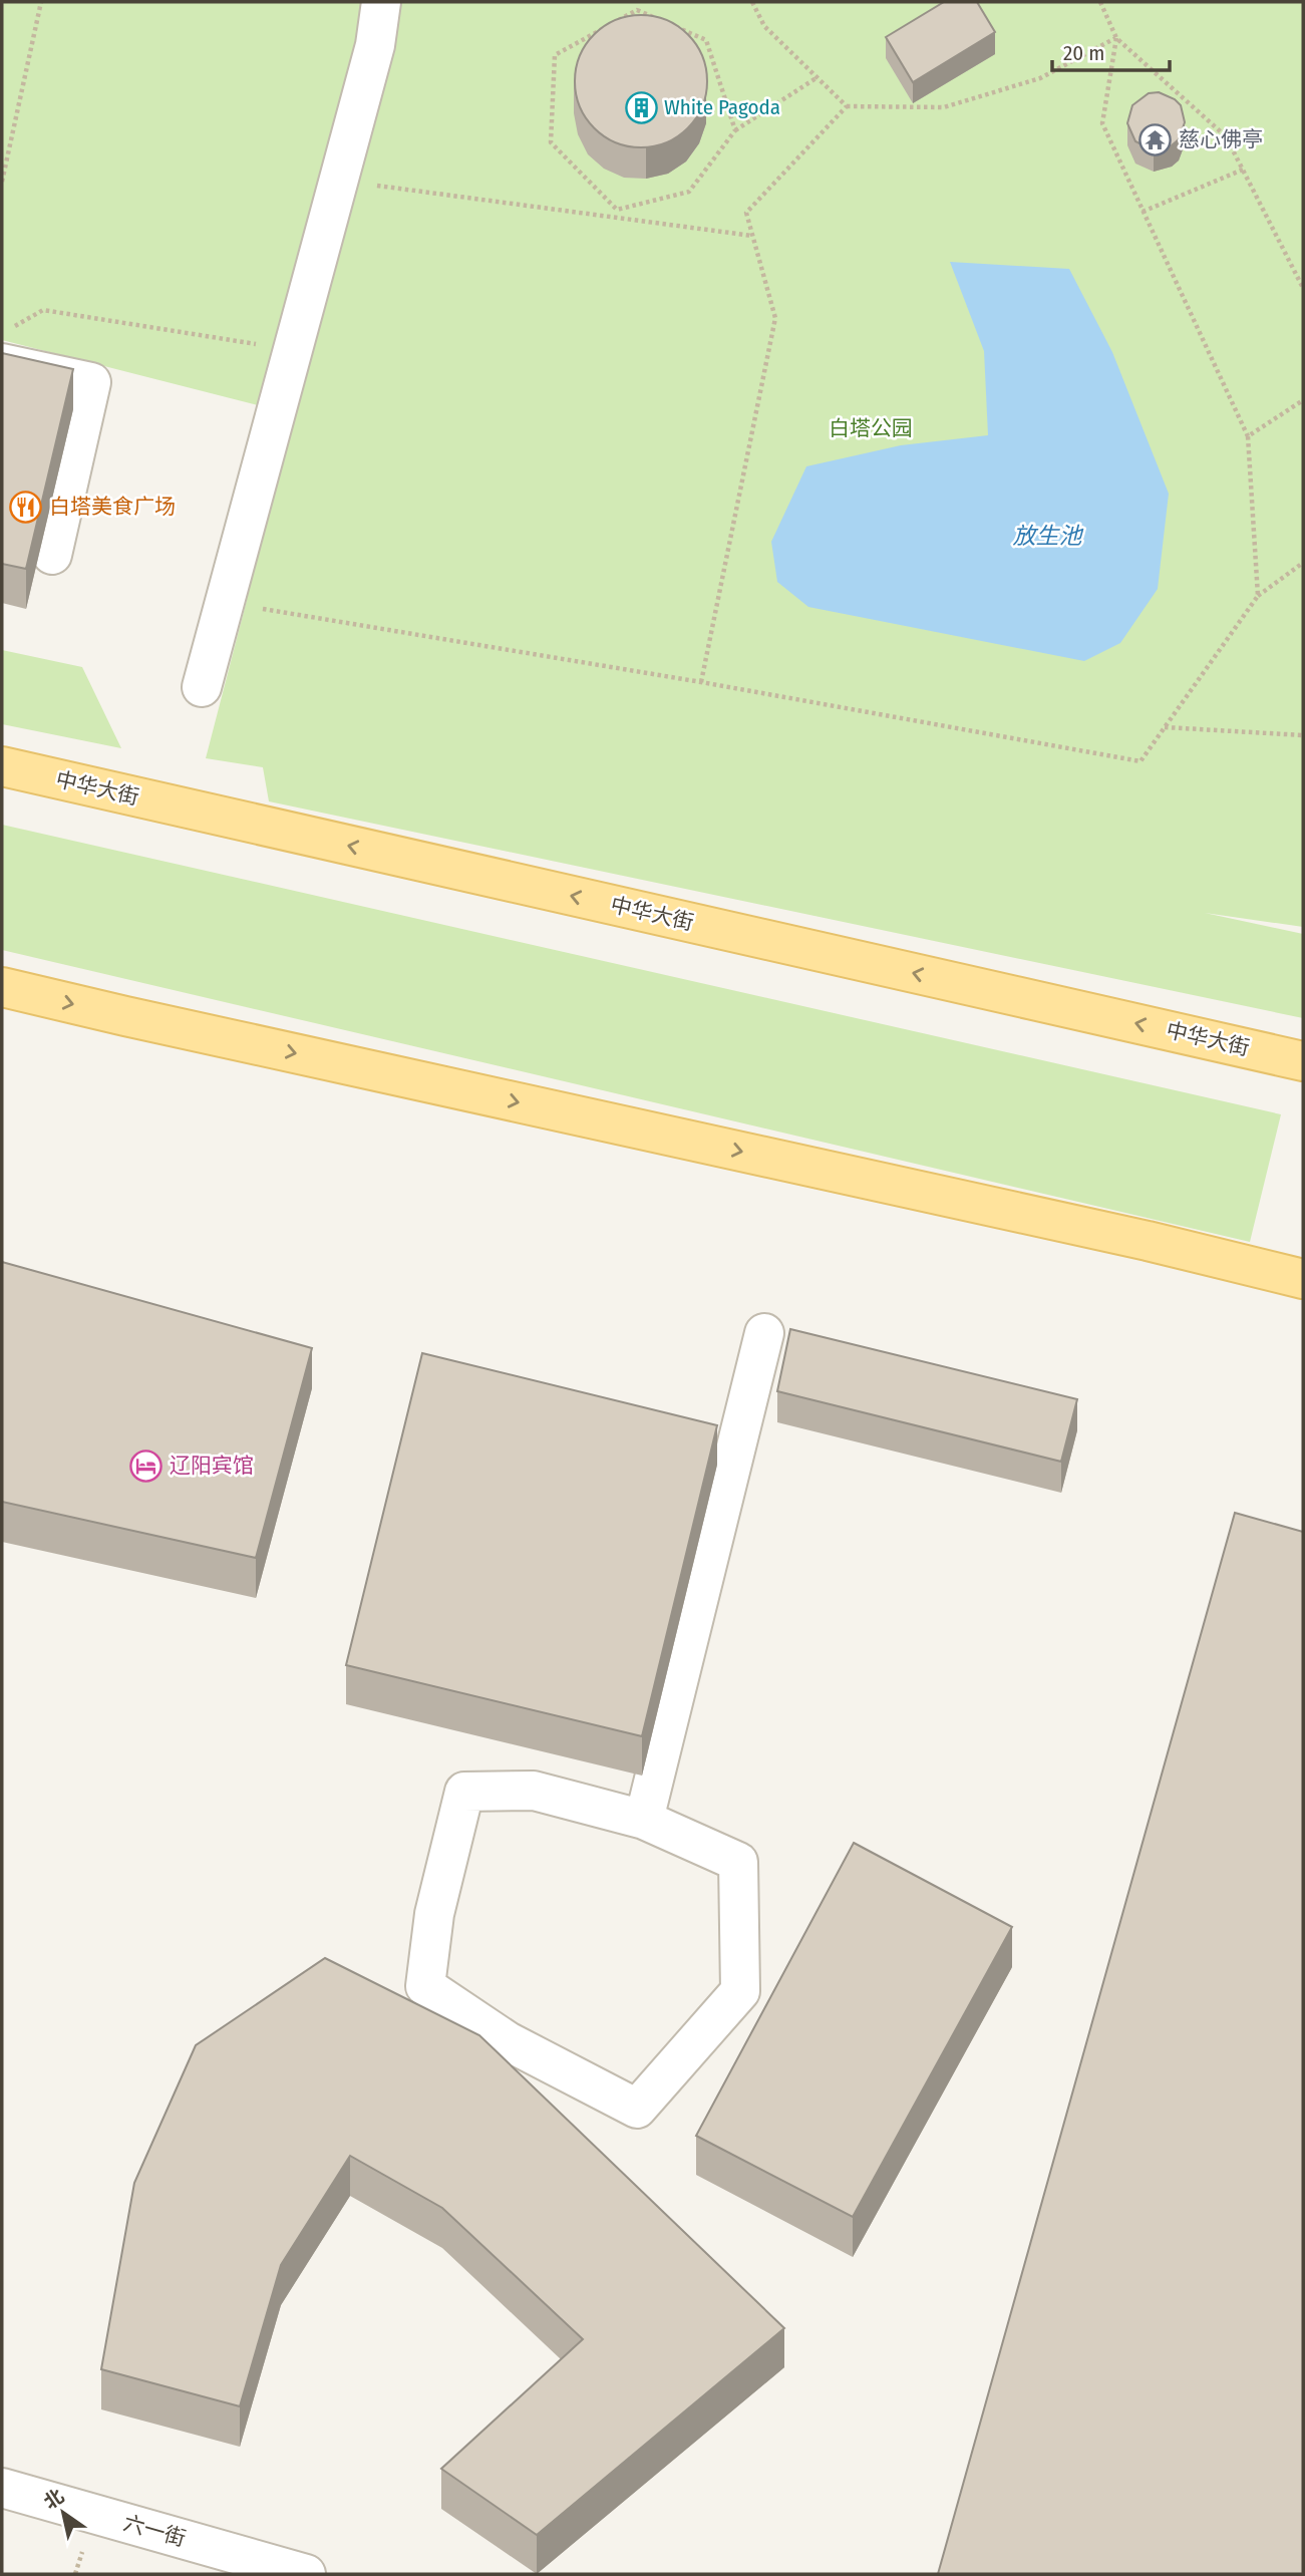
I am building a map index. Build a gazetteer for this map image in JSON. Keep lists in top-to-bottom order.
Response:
{
  "streets": {
    "main road": ["中华大街"],
    "street": ["六一街"]
  },
  "water": ["放生池"],
  "parks": ["白塔公园"],
  "places": {
    "building": ["White Pagoda"],
    "temple": ["慈心佛亭"],
    "restaurant": ["白塔美食广场"],
    "hotel": ["辽阳宾馆"]
  },
  "scale_bar": "20 m",
  "north": "top left"
}
